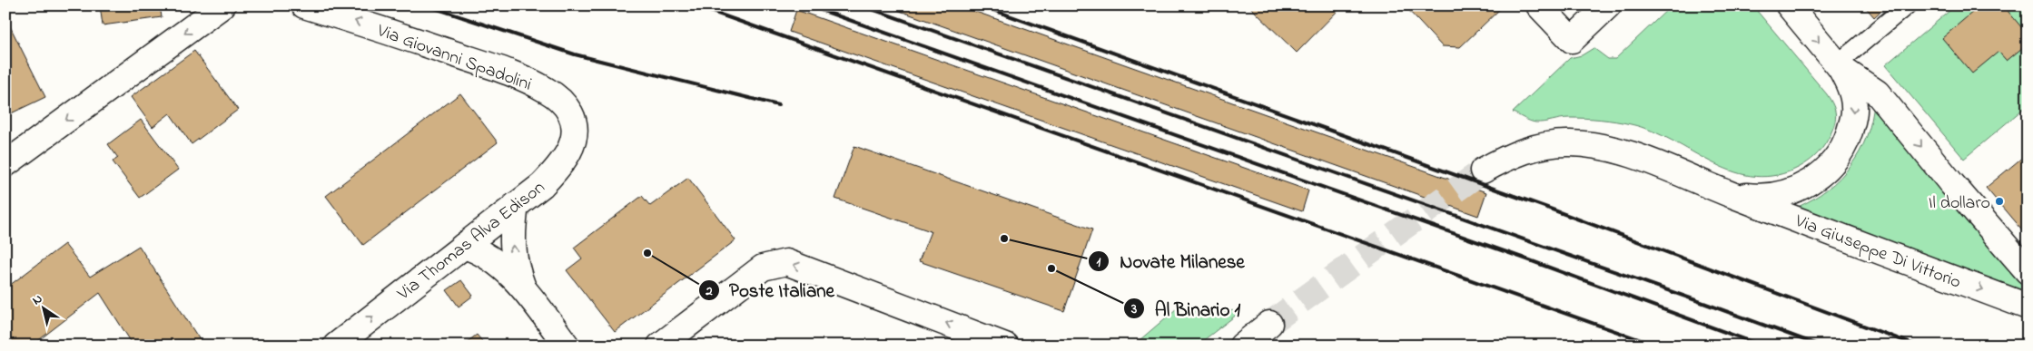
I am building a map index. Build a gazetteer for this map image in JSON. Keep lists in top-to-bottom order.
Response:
{
  "streets": {
    "street": ["Via Giovanni Spadolini", "Via Thomas Alva Edison", "Via Giuseppe Di Vittorio"]
  },
  "crossings": [
    ["Via Giovanni Spadolini", "Via Thomas Alva Edison"]
  ],
  "one_way": ["Via Giovanni Spadolini", "Via Thomas Alva Edison"],
  "places": [
    "Il dollaro",
    "Novate Milanese",
    "Poste Italiane",
    "Al Binario 1"
  ],
  "north": "top left"
}
